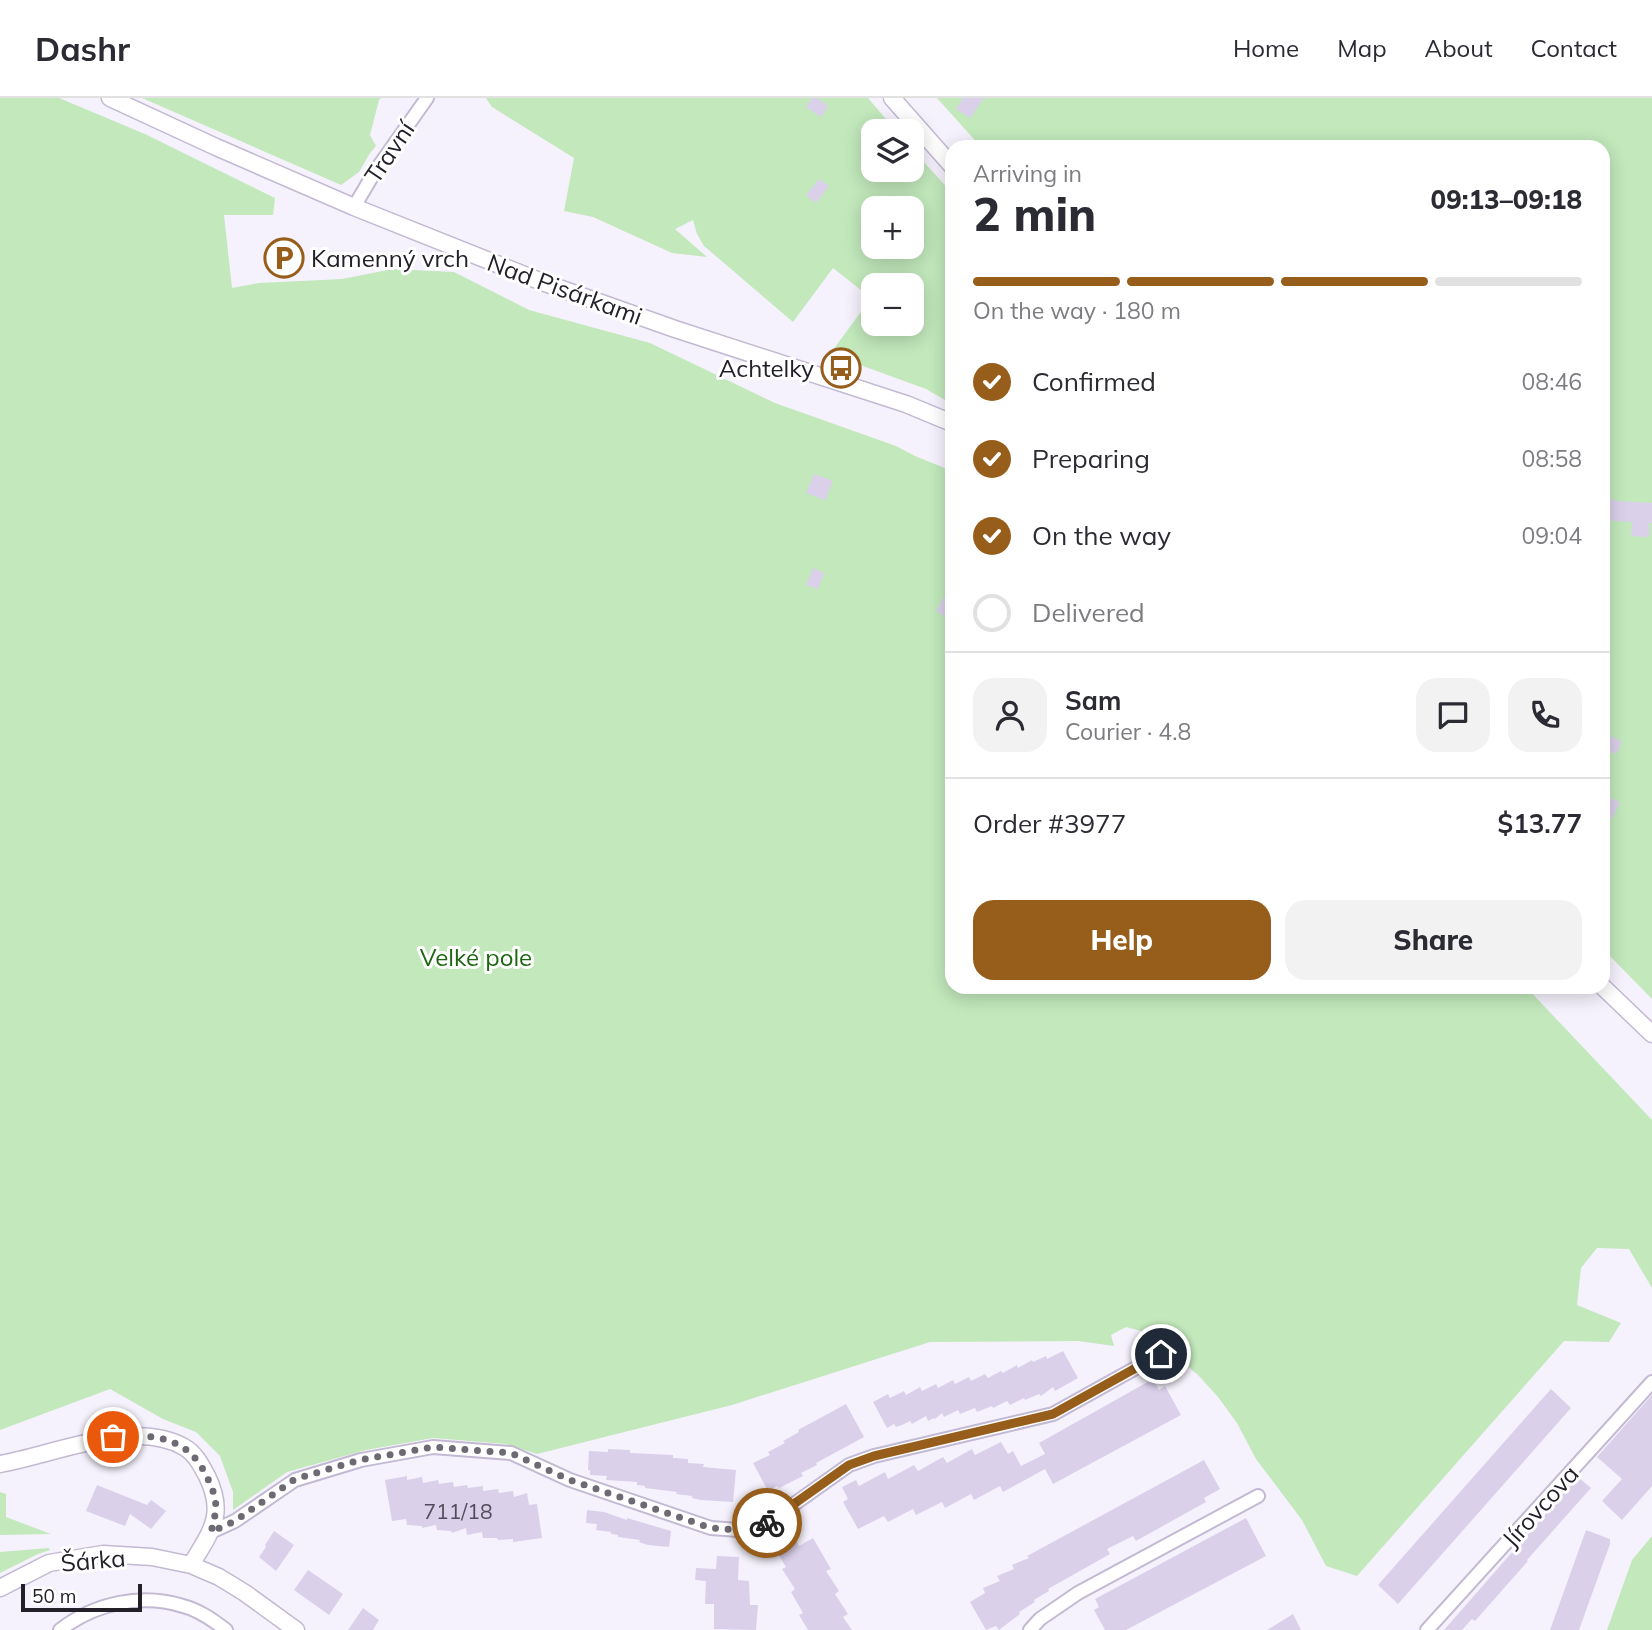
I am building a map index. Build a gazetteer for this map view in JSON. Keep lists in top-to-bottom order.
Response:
{
  "streets": {
    "street": [
      "Travní",
      "Nad Pisárkami",
      "Jírovcova",
      "Šárka"
    ]
  },
  "crossings": [
    ["Travní", "Nad Pisárkami"]
  ],
  "parks": ["Velké pole"],
  "places": {
    "parking": ["Kamenný vrch"],
    "bus stop": ["Achtelky"]
  },
  "house_numbers": ["711/18"],
  "scale_bar": "50 m",
  "page": {
    "header": "Dashr",
    "nav": [
      "Home",
      "Map",
      "About",
      "Contact"
    ],
    "map_buttons": ["+", "−"],
    "heading": ["2 min", "Arriving in", "09:13–09:18"],
    "panel": [
      "Sam",
      "Courier · 4.8",
      "Order #3977",
      "$13.77"
    ],
    "bar": "On the way · 180 m",
    "list": [
      ["Confirmed", "08:46"],
      ["Preparing", "08:58"],
      ["On the way", "09:04"],
      "Delivered"
    ],
    "buttons": ["Help", "Share"],
    "scale": "50 m"
  }
}
